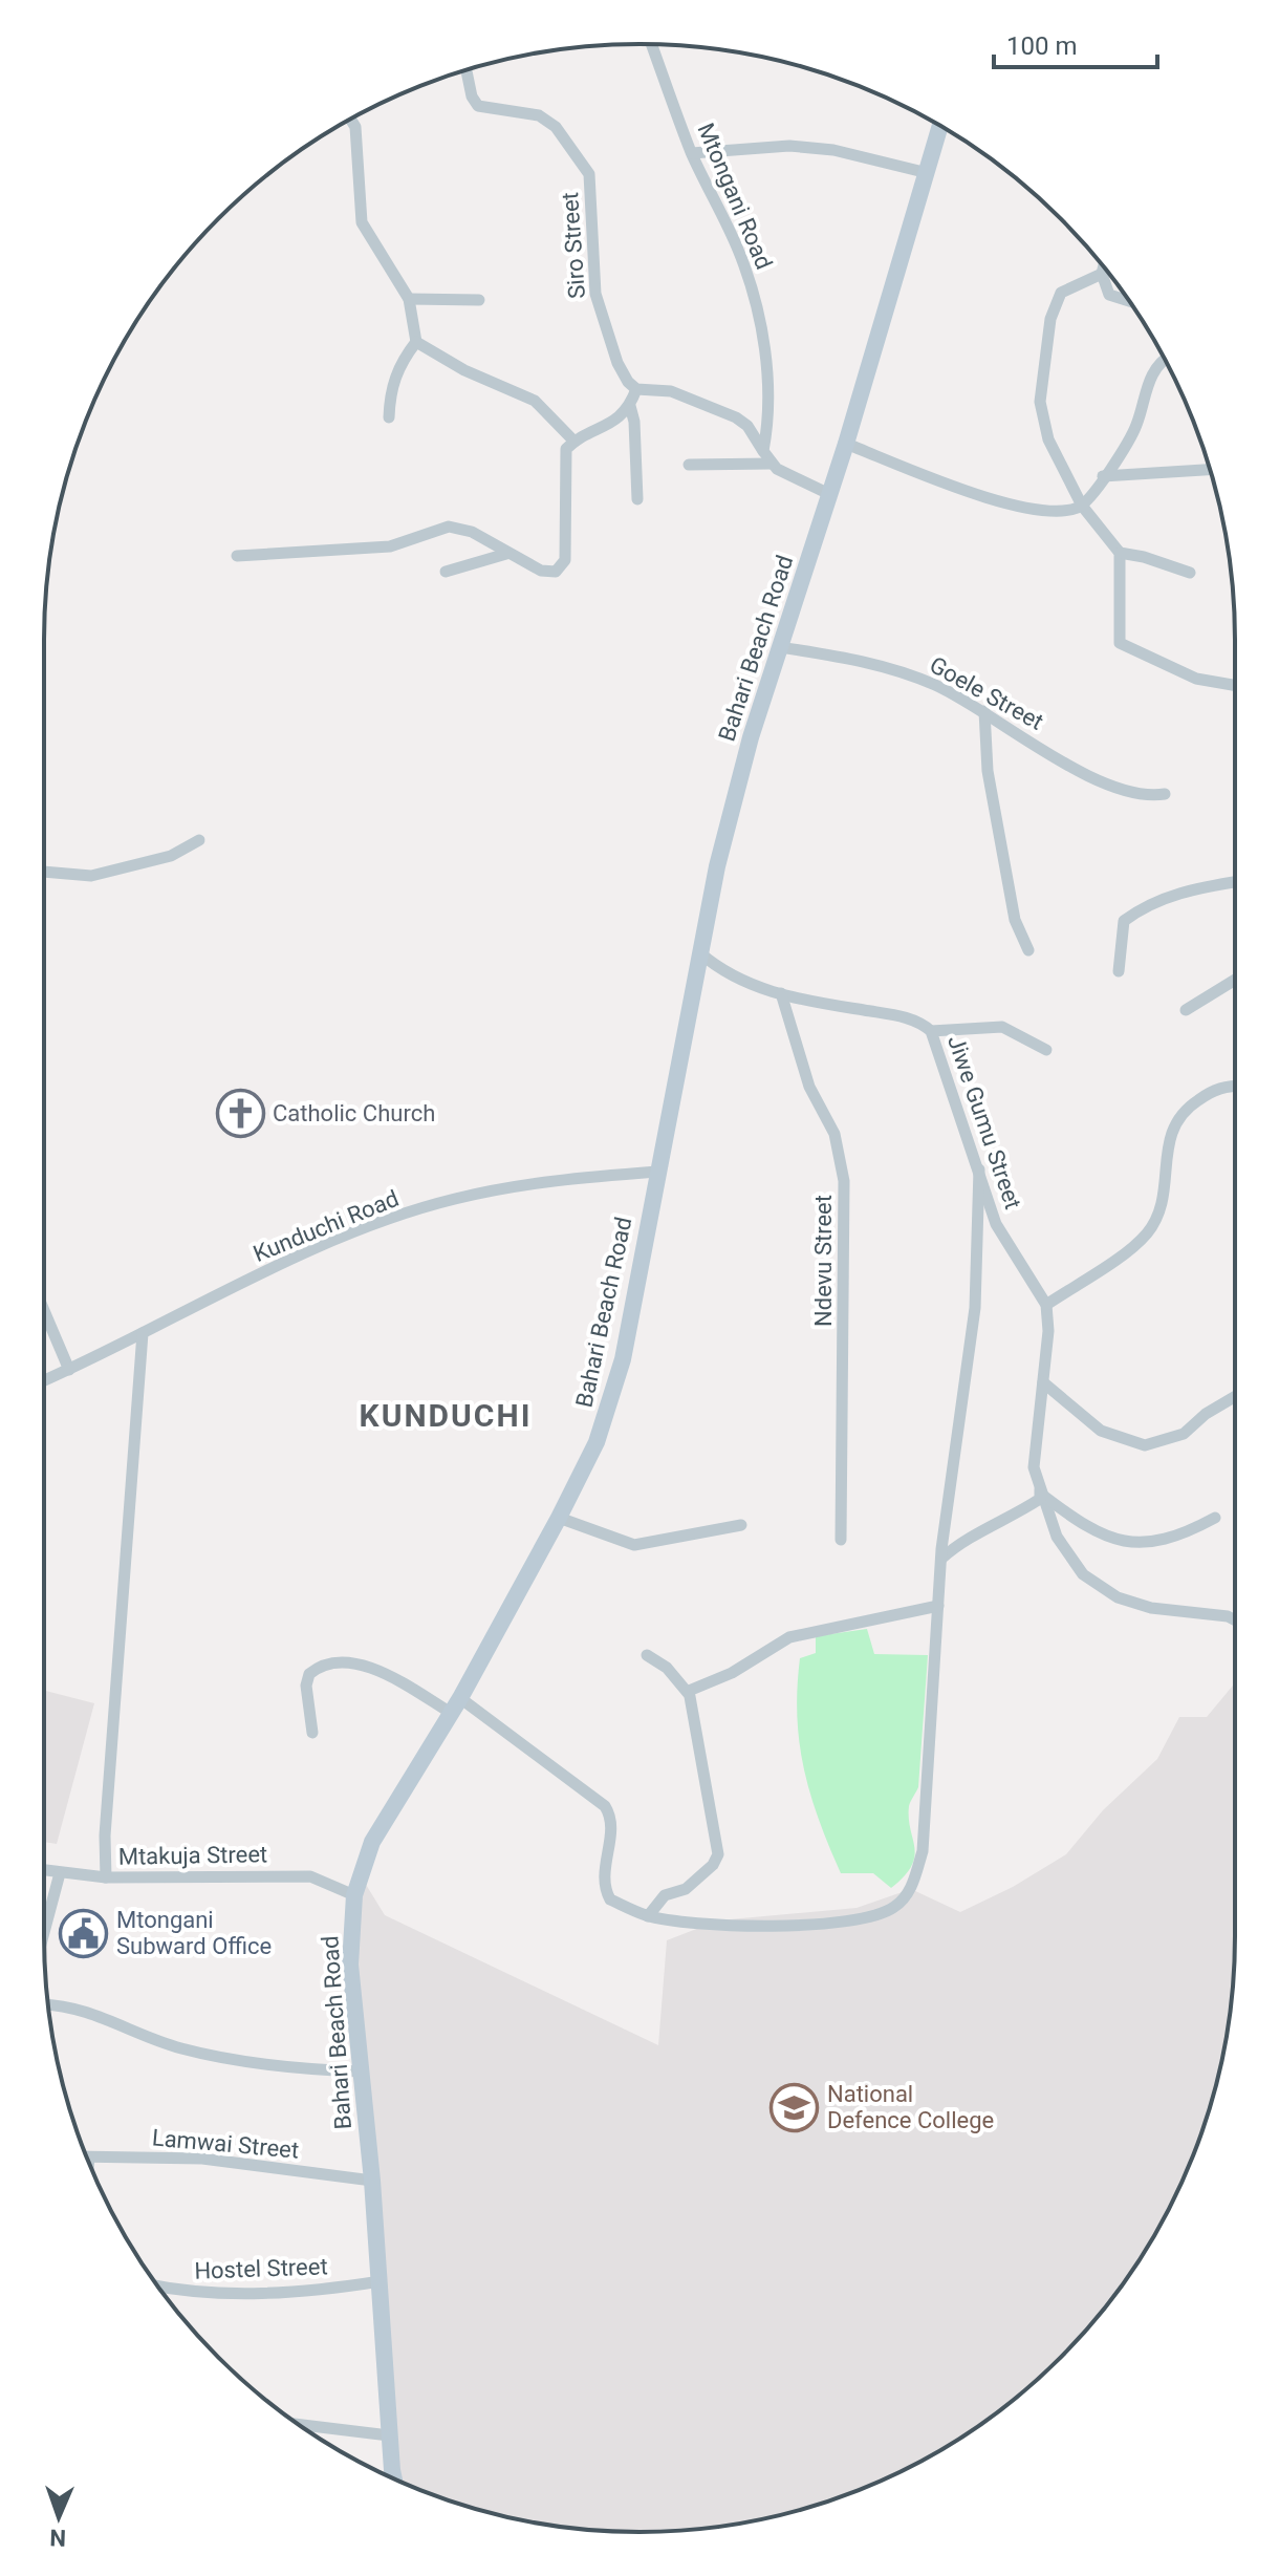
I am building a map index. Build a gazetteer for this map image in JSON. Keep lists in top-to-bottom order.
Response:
{
  "streets": {
    "street": [
      "Mtongani Road",
      "Siro Street",
      "Bahari Beach Road",
      "Goele Street",
      "Jiwe Gumu Street",
      "Kunduchi Road",
      "Ndevu Street",
      "Mtakuja Street",
      "Lamwai Street",
      "Hostel Street"
    ]
  },
  "crossings": [
    ["Bahari Beach Road", "Goele Street"],
    ["Bahari Beach Road", "Jiwe Gumu Street"],
    ["Bahari Beach Road", "Kunduchi Road"],
    ["Bahari Beach Road", "Mtakuja Street"],
    ["Bahari Beach Road", "Lamwai Street"],
    ["Bahari Beach Road", "Hostel Street"],
    ["Jiwe Gumu Street", "Ndevu Street"]
  ],
  "districts": ["KUNDUCHI"],
  "places": {
    "church": ["Catholic Church"],
    "public building": ["Mtongani Subward Office"],
    "school or university": ["National Defence College"]
  },
  "scale_bar": "100 m",
  "north": "bottom"
}
